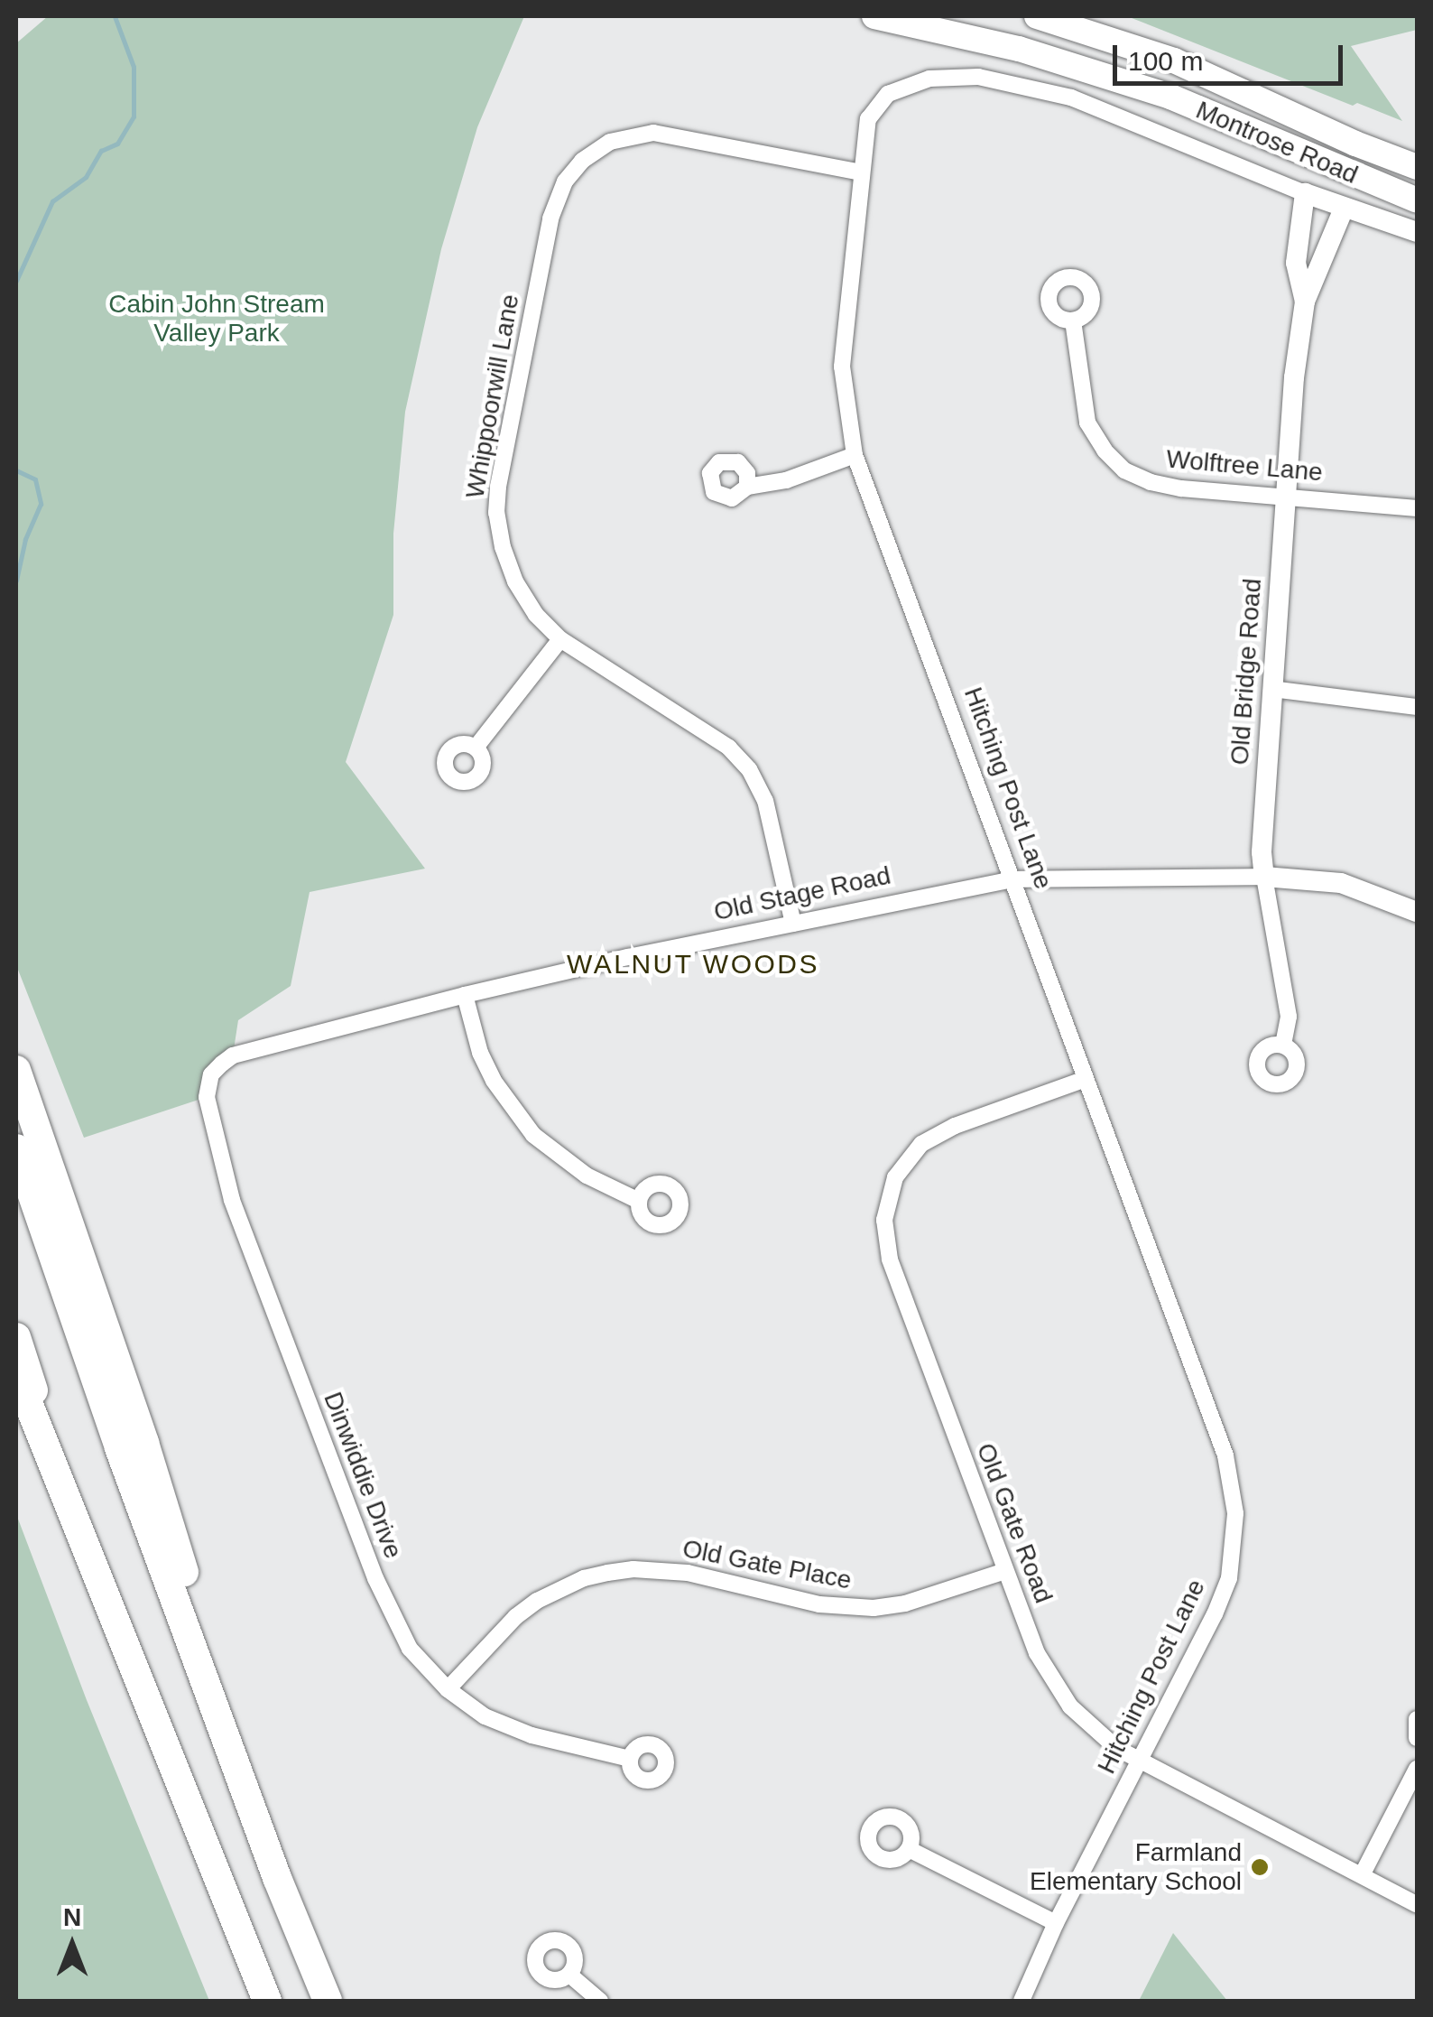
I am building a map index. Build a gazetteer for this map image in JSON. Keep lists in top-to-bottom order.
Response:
{
  "streets": {
    "main road": ["Montrose Road"],
    "street": [
      "Whippoorwill Lane",
      "Wolftree Lane",
      "Old Bridge Road",
      "Hitching Post Lane",
      "Old Stage Road",
      "Dinwiddie Drive",
      "Old Gate Road",
      "Old Gate Place"
    ]
  },
  "crossings": [
    ["Whippoorwill Lane", "Hitching Post Lane"],
    ["Whippoorwill Lane", "Old Stage Road"],
    ["Wolftree Lane", "Old Bridge Road"],
    ["Old Bridge Road", "Hitching Post Lane"],
    ["Old Bridge Road", "Old Stage Road"],
    ["Hitching Post Lane", "Old Stage Road"],
    ["Hitching Post Lane", "Old Gate Road"],
    ["Old Stage Road", "Dinwiddie Drive"],
    ["Dinwiddie Drive", "Old Gate Place"],
    ["Old Gate Road", "Old Gate Place"]
  ],
  "districts": ["WALNUT WOODS"],
  "parks": ["Cabin John Stream Valley Park"],
  "places": ["Farmland Elementary School"],
  "scale_bar": "100 m",
  "north": "top"
}
